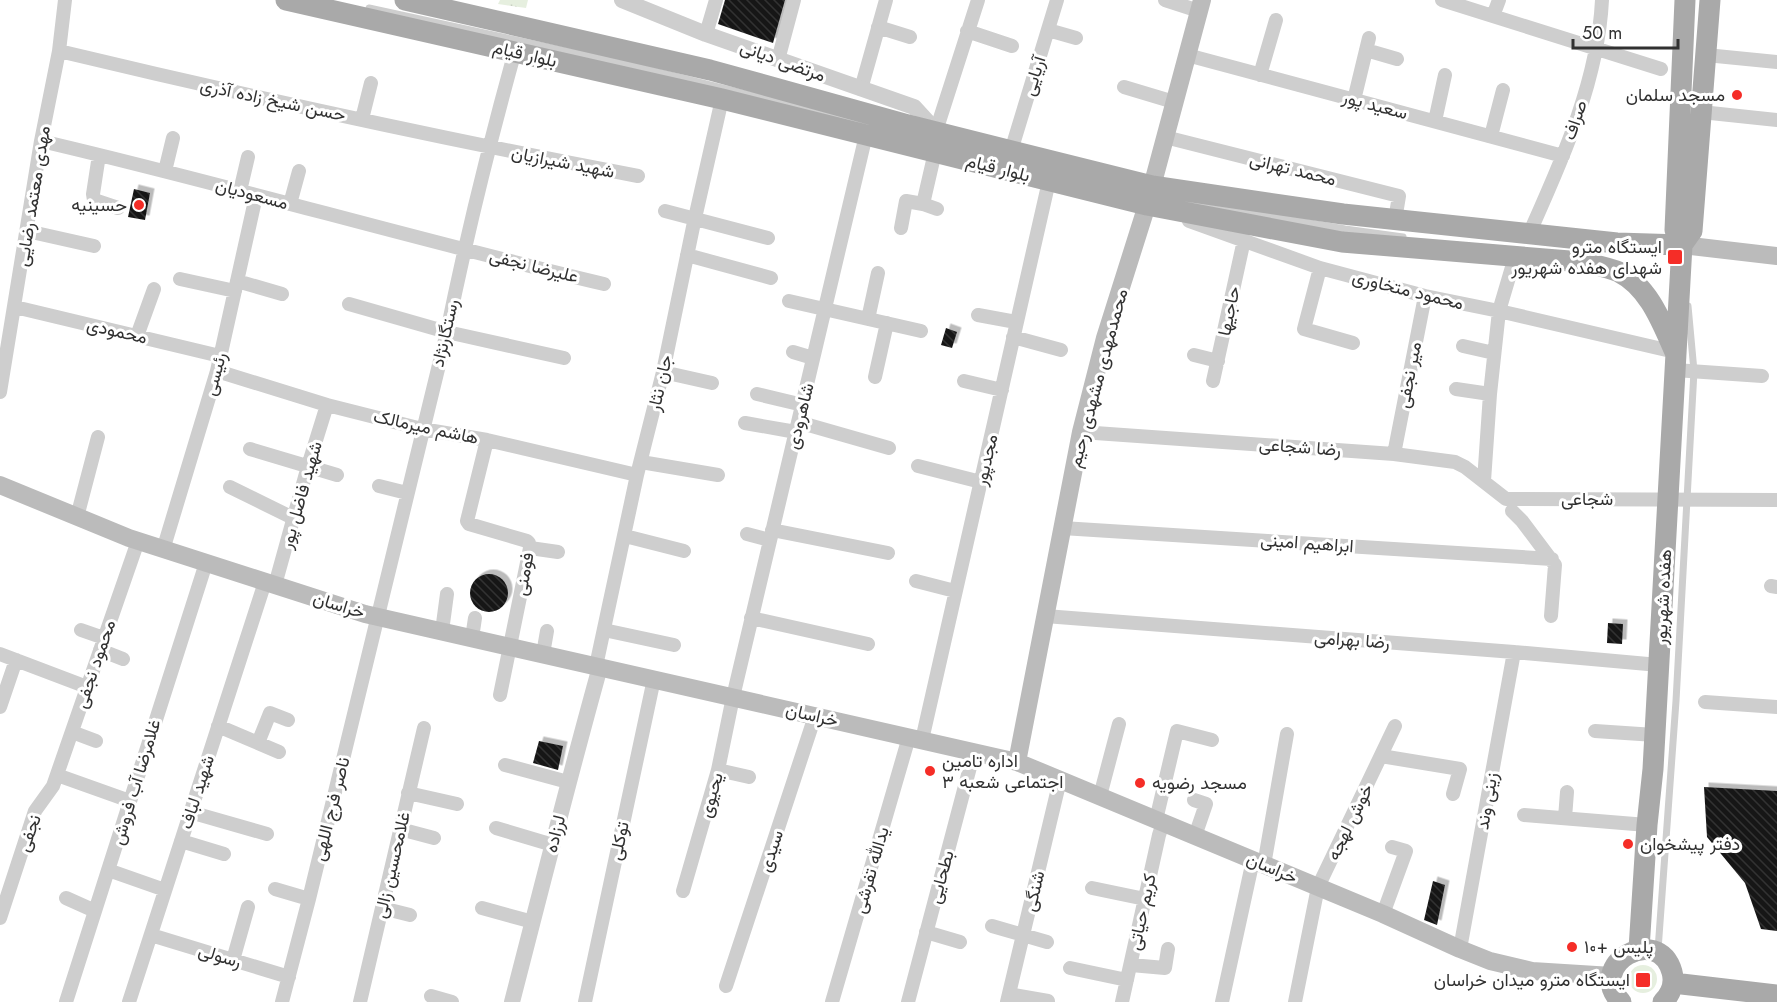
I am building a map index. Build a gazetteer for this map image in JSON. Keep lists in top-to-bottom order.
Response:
{
  "streets": {
    "main road": [
      "بلوار قیام",
      "محمدمهدی مشهدی رحیم",
      "هفده شهریور",
      "خراسان"
    ],
    "street": [
      "مرتضی دیانی",
      "آریایی",
      "حسن شیخ زاده آذری",
      "سعید پور",
      "صراف",
      "شهید شیرازیان",
      "محمد تهرانی",
      "مسعودیان",
      "مهدی معتمد رضایی",
      "علیرضا نجفی",
      "محمود متخاوری",
      "حاجیها",
      "محمودی",
      "رستگارنژاد",
      "رئیسی",
      "میر نجفی",
      "جان نثار",
      "شاهرودی",
      "هاشم میرمالک",
      "رضا شجاعی",
      "مجدپور",
      "شهید فاضل پور",
      "شجاعی",
      "ابراهیم امینی",
      "فومنی",
      "رضا بهرامی",
      "محمود نجفی",
      "غلامرضا آب فروش",
      "شهید لباف",
      "یحیوی",
      "زینی وند",
      "ناصر فرج اللهی",
      "خوش لهجه",
      "نجفی",
      "لرزاده",
      "توکلی",
      "سیدی",
      "غلامحسین زالی",
      "یدالله تفرشی",
      "بطحایی",
      "شنگی",
      "کریم حیاتی",
      "رسولی"
    ]
  },
  "crossings": [
    ["بلوار قیام", "مرتضی دیانی"],
    ["بلوار قیام", "آریایی"],
    ["بلوار قیام", "صراف"],
    ["بلوار قیام", "محمد تهرانی"],
    ["بلوار قیام", "محمود متخاوری"],
    ["بلوار قیام", "رستگارنژاد"],
    ["بلوار قیام", "محمدمهدی مشهدی رحیم"],
    ["بلوار قیام", "جان نثار"],
    ["بلوار قیام", "شاهرودی"],
    ["بلوار قیام", "مجدپور"],
    ["بلوار قیام", "هفده شهریور"],
    ["حسن شیخ زاده آذری", "شهید شیرازیان"],
    ["حسن شیخ زاده آذری", "مهدی معتمد رضایی"],
    ["حسن شیخ زاده آذری", "رستگارنژاد"],
    ["سعید پور", "صراف"],
    ["سعید پور", "محمدمهدی مشهدی رحیم"],
    ["شهید شیرازیان", "رستگارنژاد"],
    ["محمد تهرانی", "محمدمهدی مشهدی رحیم"],
    ["مسعودیان", "مهدی معتمد رضایی"],
    ["مسعودیان", "علیرضا نجفی"],
    ["مسعودیان", "رستگارنژاد"],
    ["مسعودیان", "رئیسی"],
    ["مهدی معتمد رضایی", "محمودی"],
    ["علیرضا نجفی", "رستگارنژاد"],
    ["محمود متخاوری", "حاجیها"],
    ["محمود متخاوری", "میر نجفی"],
    ["محمود متخاوری", "محمدمهدی مشهدی رحیم"],
    ["محمود متخاوری", "هفده شهریور"],
    ["محمودی", "رئیسی"],
    ["رستگارنژاد", "هاشم میرمالک"],
    ["رستگارنژاد", "خراسان"],
    ["رستگارنژاد", "ناصر فرج اللهی"],
    ["رئیسی", "هاشم میرمالک"],
    ["رئیسی", "خراسان"],
    ["میر نجفی", "رضا شجاعی"],
    ["محمدمهدی مشهدی رحیم", "رضا شجاعی"],
    ["محمدمهدی مشهدی رحیم", "ابراهیم امینی"],
    ["محمدمهدی مشهدی رحیم", "خراسان"],
    ["محمدمهدی مشهدی رحیم", "رضا بهرامی"],
    ["جان نثار", "هاشم میرمالک"],
    ["جان نثار", "خراسان"],
    ["جان نثار", "لرزاده"],
    ["شاهرودی", "خراسان"],
    ["شاهرودی", "یحیوی"],
    ["هاشم میرمالک", "شهید فاضل پور"],
    ["هاشم میرمالک", "فومنی"],
    ["رضا شجاعی", "شجاعی"],
    ["رضا شجاعی", "ابراهیم امینی"],
    ["مجدپور", "خراسان"],
    ["مجدپور", "یدالله تفرشی"],
    ["شهید فاضل پور", "خراسان"],
    ["شهید فاضل پور", "شهید لباف"],
    ["شجاعی", "هفده شهریور"],
    ["فومنی", "خراسان"],
    ["هفده شهریور", "رضا بهرامی"],
    ["خراسان", "محمود نجفی"],
    ["خراسان", "غلامرضا آب فروش"],
    ["خراسان", "شهید لباف"],
    ["خراسان", "یحیوی"],
    ["خراسان", "زینی وند"],
    ["خراسان", "ناصر فرج اللهی"],
    ["خراسان", "خوش لهجه"],
    ["خراسان", "لرزاده"],
    ["خراسان", "توکلی"],
    ["خراسان", "سیدی"],
    ["خراسان", "یدالله تفرشی"],
    ["خراسان", "بطحایی"],
    ["خراسان", "شنگی"],
    ["خراسان", "کریم حیاتی"],
    ["رضا بهرامی", "زینی وند"],
    ["محمود نجفی", "نجفی"],
    ["شهید لباف", "رسولی"],
    ["ناصر فرج اللهی", "رسولی"]
  ],
  "places": {
    "other": [
      "مسجد سلمان",
      "حسینیه",
      "اداره تامین اجتماعی شعبه ۳",
      "مسجد رضویه",
      "دفتر پیشخوان",
      "پلیس +۱۰"
    ],
    "transit": ["ایستگاه مترو شهدای هفده شهریور", "ایستگاه مترو میدان خراسان"]
  },
  "scale_bar": "50 m"
}
